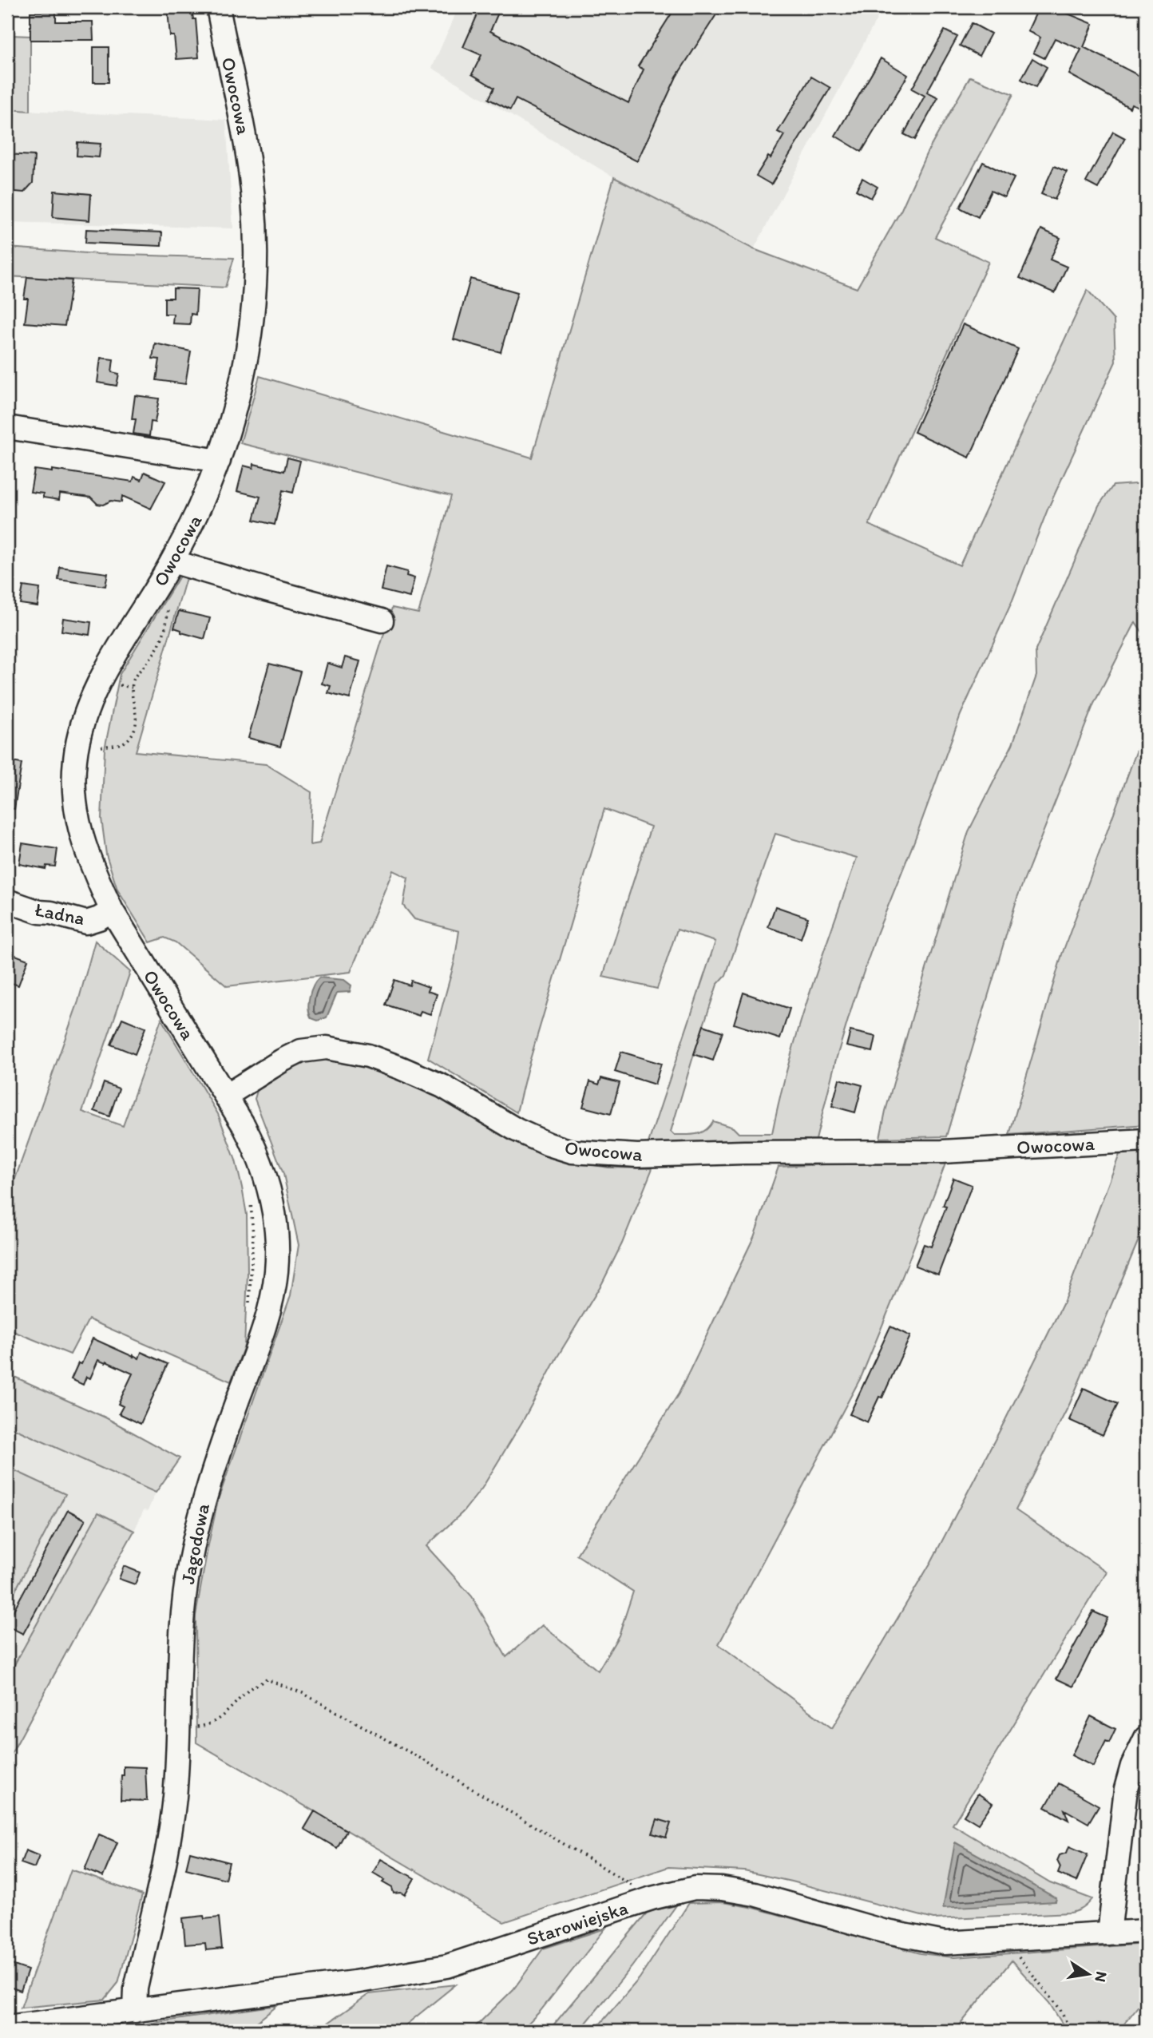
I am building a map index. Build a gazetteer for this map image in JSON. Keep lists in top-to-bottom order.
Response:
{
  "streets": {
    "street": [
      "Owocowa",
      "Ładna",
      "Jagodowa",
      "Starowiejska"
    ]
  },
  "crossings": [
    ["Owocowa", "Ładna"],
    ["Owocowa", "Jagodowa"],
    ["Jagodowa", "Starowiejska"]
  ],
  "north": "right"
}
